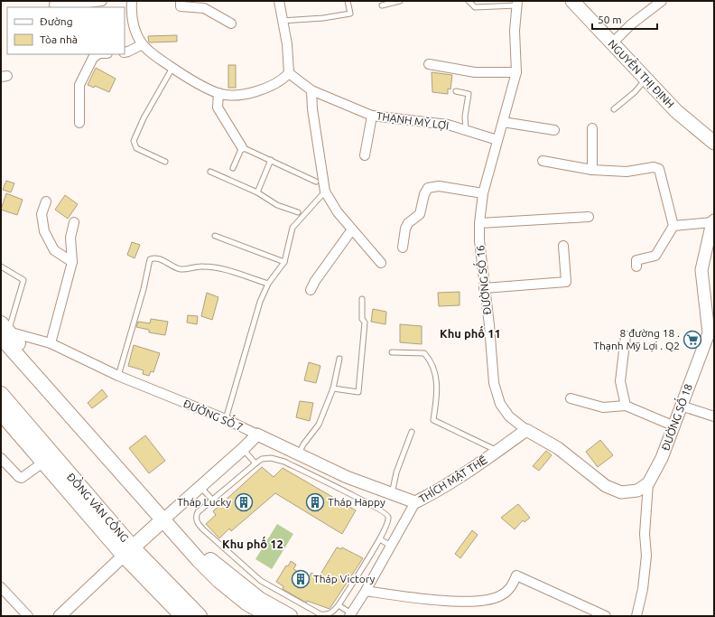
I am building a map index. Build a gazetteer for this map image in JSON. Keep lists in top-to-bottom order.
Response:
{
  "streets": {
    "main road": ["NGUYỄN THỊ ĐỊNH", "ĐỒNG VĂN CỐNG"],
    "street": [
      "THẠNH MỸ LỢI",
      "ĐƯỜNG SỐ 16",
      "ĐƯỜNG SỐ 7",
      "ĐƯỜNG SỐ 18",
      "THÍCH MẬT THỂ"
    ]
  },
  "crossings": [
    ["THẠNH MỸ LỢI", "ĐƯỜNG SỐ 16"],
    ["ĐƯỜNG SỐ 16", "ĐƯỜNG SỐ 18"],
    ["ĐƯỜNG SỐ 16", "THÍCH MẬT THỂ"],
    ["ĐƯỜNG SỐ 7", "THÍCH MẬT THỂ"]
  ],
  "districts": ["Khu phố 11", "Khu phố 12"],
  "places": {
    "supermarket": ["8 đường 18 . Thạnh Mỹ Lợi . Q2"],
    "building": ["Tháp Lucky", "Tháp Happy", "Tháp Victory"]
  },
  "legend": ["Đường", "Tòa nhà"],
  "scale_bar": "50 m"
}
